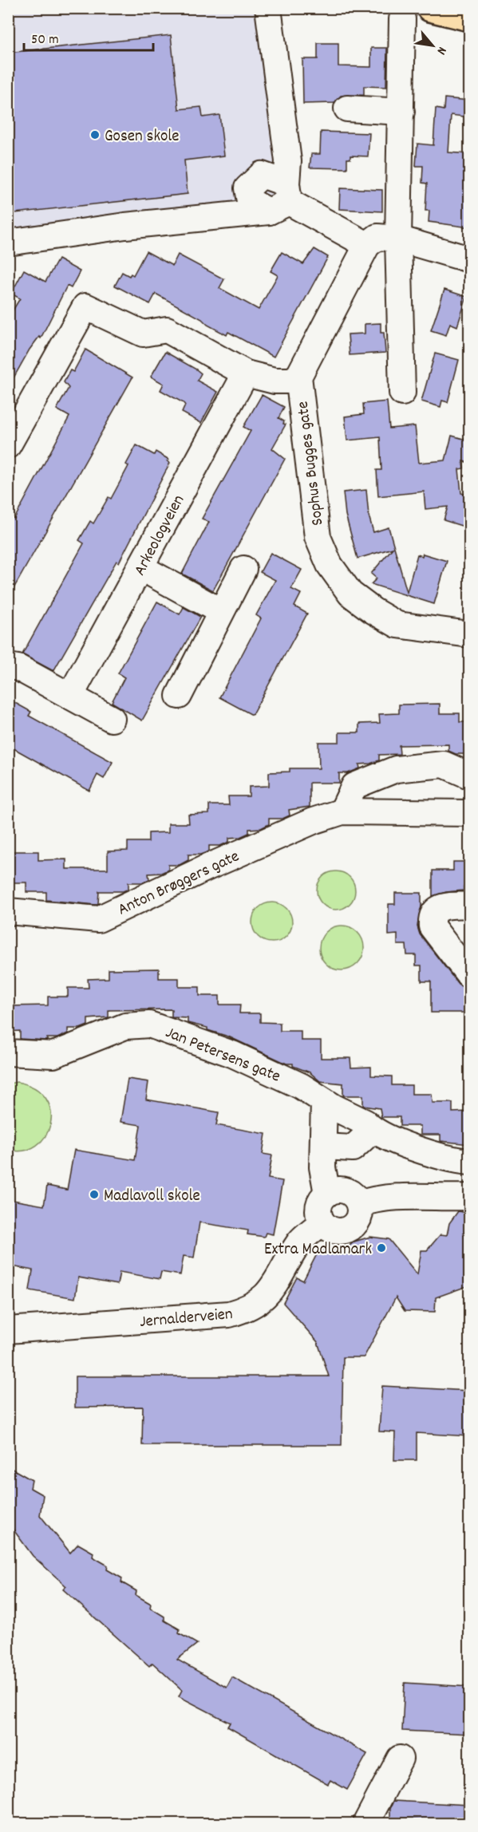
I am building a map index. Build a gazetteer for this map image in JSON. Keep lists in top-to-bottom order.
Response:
{
  "streets": {
    "street": [
      "Sophus Bugges gate",
      "Arkeologveien",
      "Anton Brøggers gate",
      "Jan Petersens gate",
      "Jernalderveien"
    ]
  },
  "places": ["Gosen skole", "Madlavoll skole", "Extra Madlamark"],
  "scale_bar": "50 m",
  "north": "bottom right"
}
